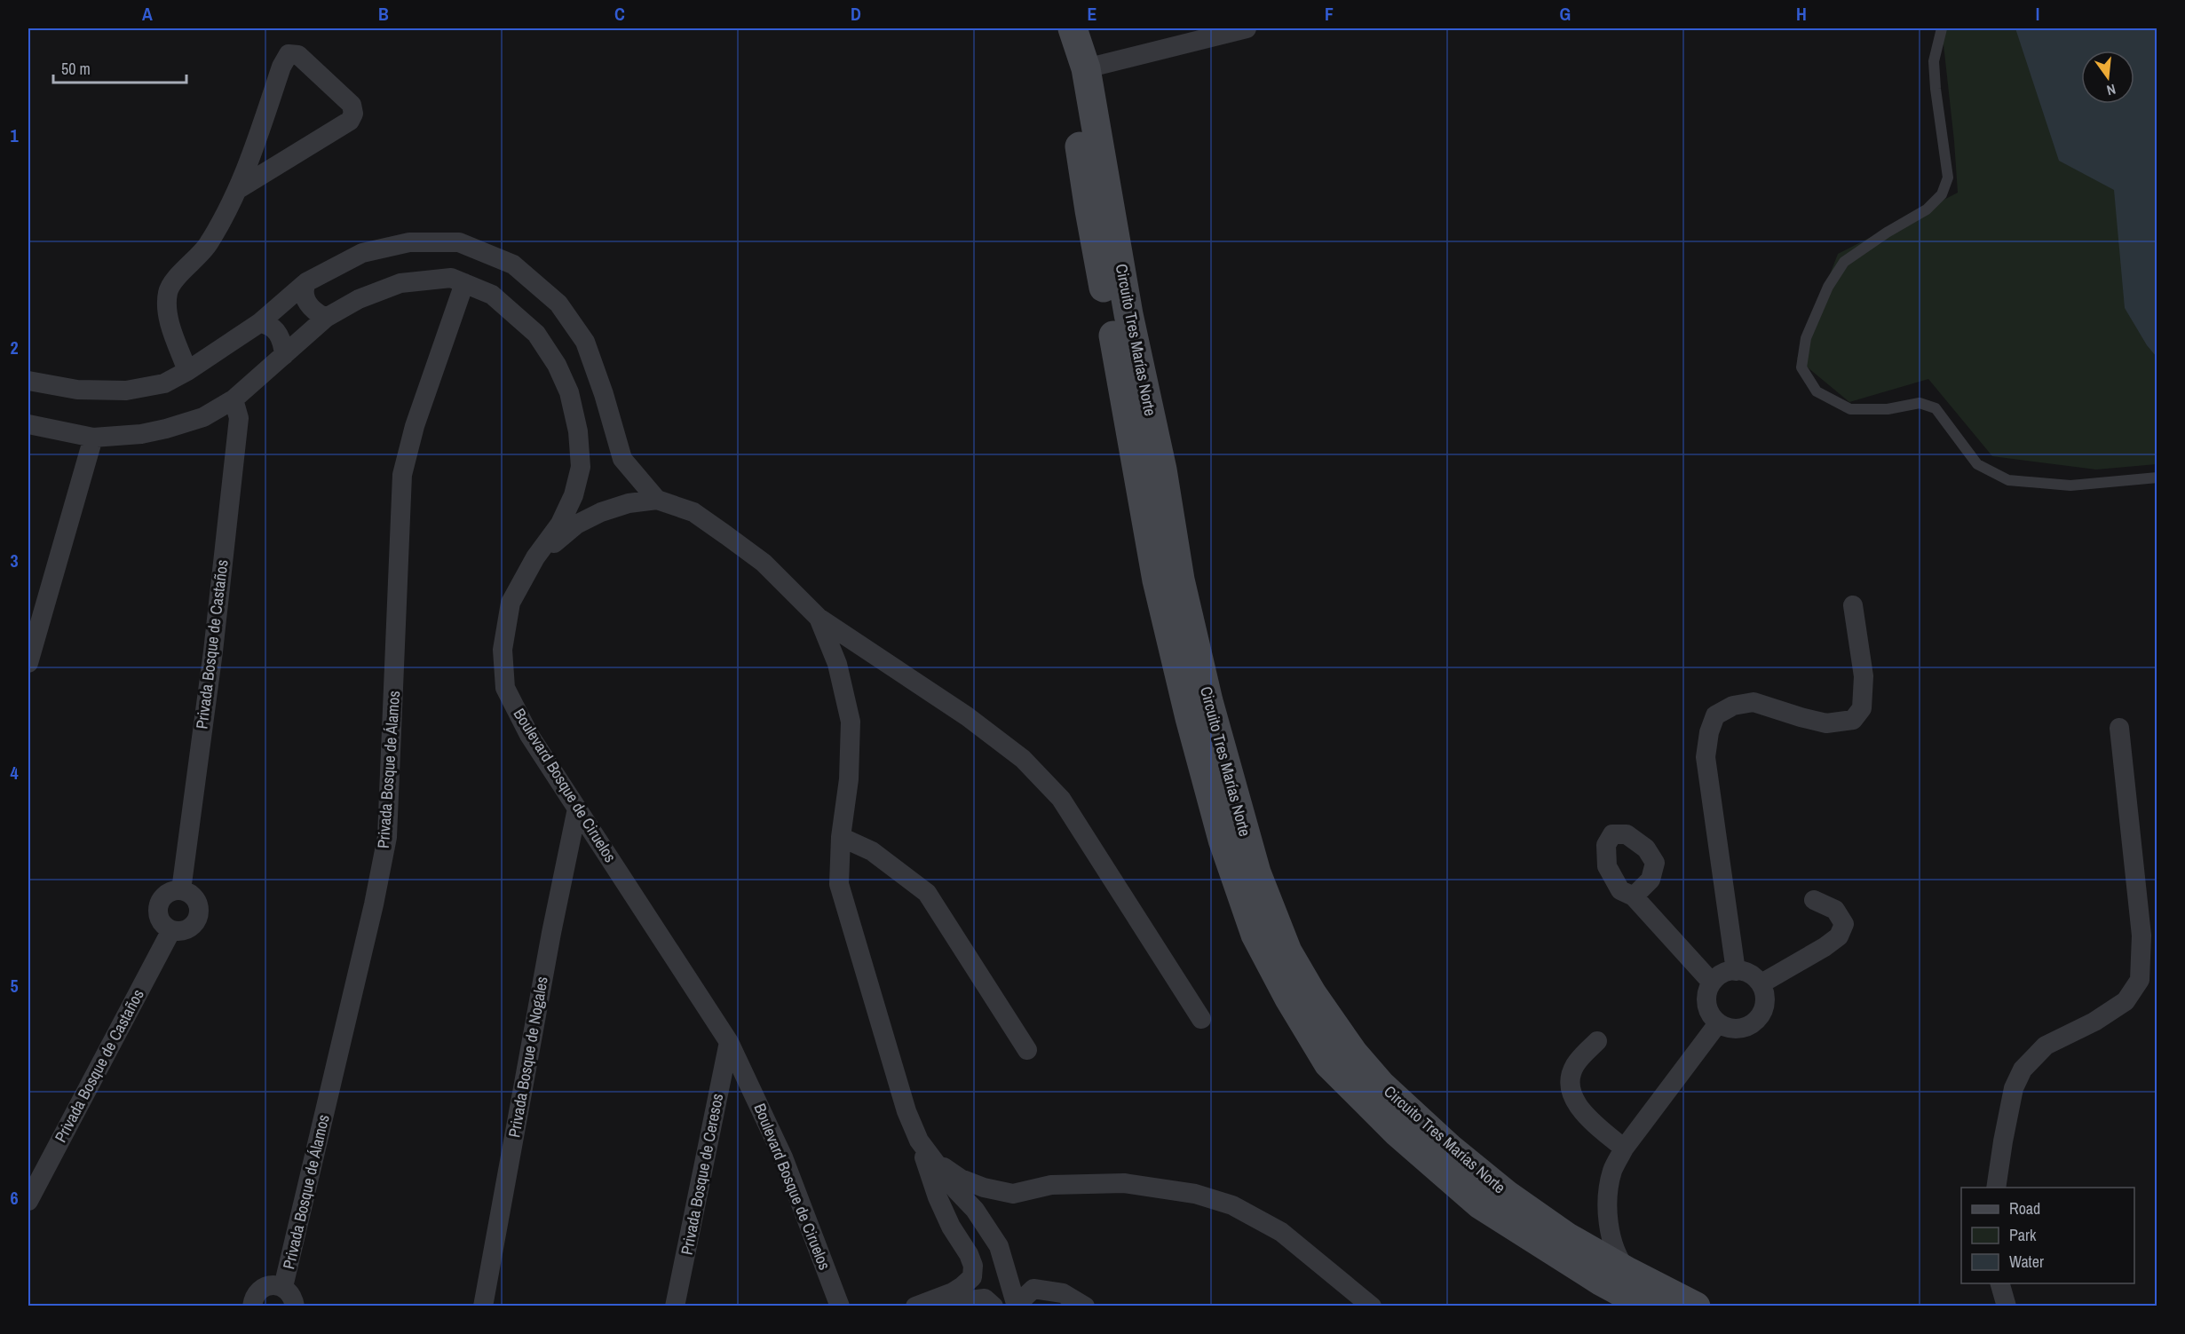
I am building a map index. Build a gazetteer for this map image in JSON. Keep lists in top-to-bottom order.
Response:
{
  "streets": {
    "street": [
      "Circuito Tres Marías Norte",
      "Privada Bosque de Castaños",
      "Privada Bosque de Álamos",
      "Boulevard Bosque de Ciruelos",
      "Privada Bosque de Nogales",
      "Privada Bosque de Ceresos"
    ]
  },
  "crossings": [
    ["Privada Bosque de Castaños", "Boulevard Bosque de Ciruelos"],
    ["Privada Bosque de Álamos", "Boulevard Bosque de Ciruelos"],
    ["Boulevard Bosque de Ciruelos", "Privada Bosque de Nogales"],
    ["Boulevard Bosque de Ciruelos", "Privada Bosque de Ceresos"]
  ],
  "legend": ["Road", "Park", "Water"],
  "scale_bar": "50 m",
  "north": "bottom",
  "grid": {
    "columns": [
      "A",
      "B",
      "C",
      "D",
      "E",
      "F",
      "G",
      "H",
      "I"
    ],
    "rows": [
      "1",
      "2",
      "3",
      "4",
      "5",
      "6"
    ]
  }
}
